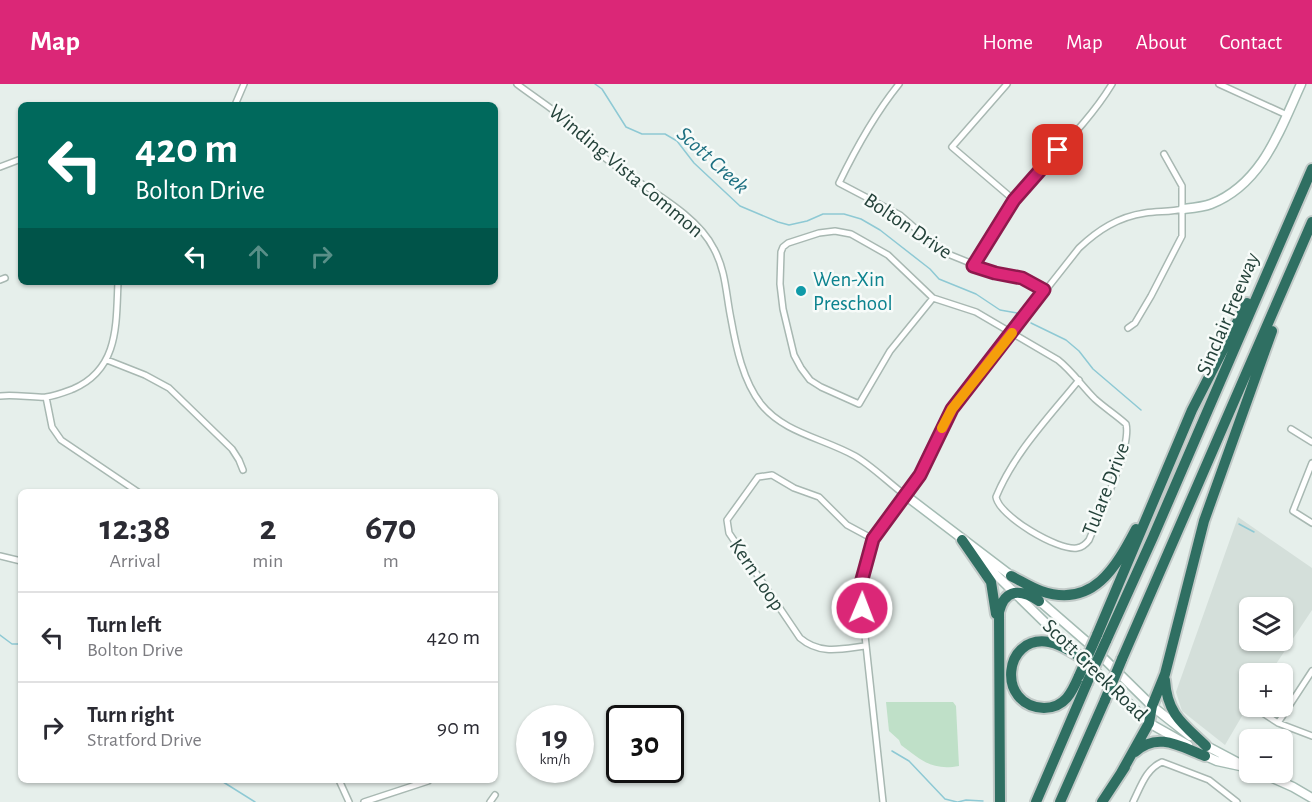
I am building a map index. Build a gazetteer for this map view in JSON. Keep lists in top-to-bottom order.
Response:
{
  "streets": {
    "highway": ["Sinclair Freeway"],
    "street": [
      "Winding Vista Common",
      "Bolton Drive",
      "Tulare Drive",
      "Kern Loop",
      "Scott Creek Road"
    ]
  },
  "crossings": [
    ["Winding Vista Common", "Scott Creek Road"]
  ],
  "water": ["Scott Creek"],
  "places": ["Wen-Xin Preschool"],
  "page": {
    "header": "Map",
    "nav": [
      "Home",
      "Map",
      "About",
      "Contact"
    ],
    "turn": ["420 m", "Bolton Drive"],
    "eta": [
      "12:38",
      "Arrival",
      "2",
      "min",
      "670",
      "m"
    ],
    "list": [
      {
        "name": "Turn left",
        "note": "Bolton Drive",
        "value": "420 m"
      },
      {
        "name": "Turn right",
        "note": "Stratford Drive",
        "value": "90 m"
      }
    ],
    "map_buttons": ["+", "−"],
    "speed": "19 km/h",
    "limit": "30"
  }
}
